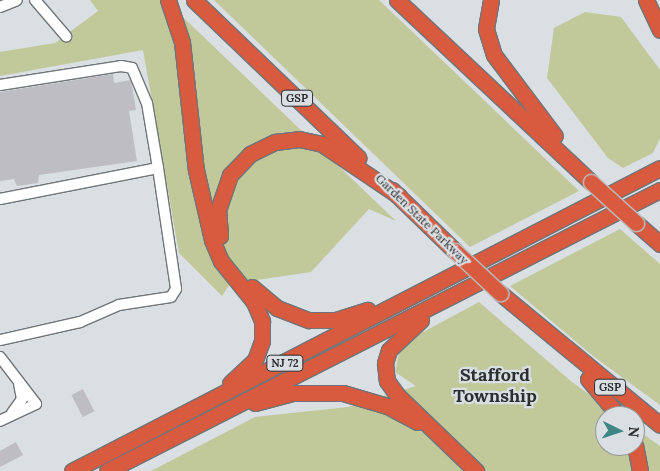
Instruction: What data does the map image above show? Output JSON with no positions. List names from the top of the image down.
{
  "streets": {
    "highway": ["GSP", "Garden State Parkway", "NJ 72"]
  },
  "districts": ["Stafford Township"],
  "north": "right"
}
